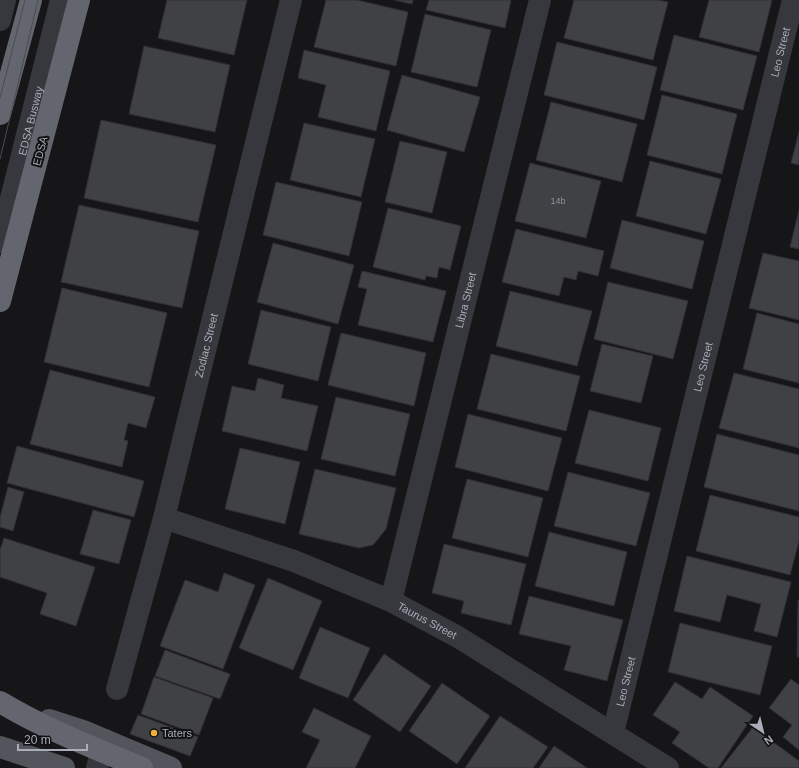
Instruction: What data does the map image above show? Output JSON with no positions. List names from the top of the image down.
{
  "streets": {
    "highway": ["EDSA"],
    "street": [
      "Leo Street",
      "EDSA Busway",
      "Libra Street",
      "Zodiac Street",
      "Taurus Street"
    ]
  },
  "crossings": [
    ["Leo Street", "Taurus Street"],
    ["Libra Street", "Taurus Street"],
    ["Zodiac Street", "Taurus Street"]
  ],
  "places": ["Taters"],
  "house_numbers": ["14b"],
  "scale_bar": "20 m",
  "north": "bottom right"
}
